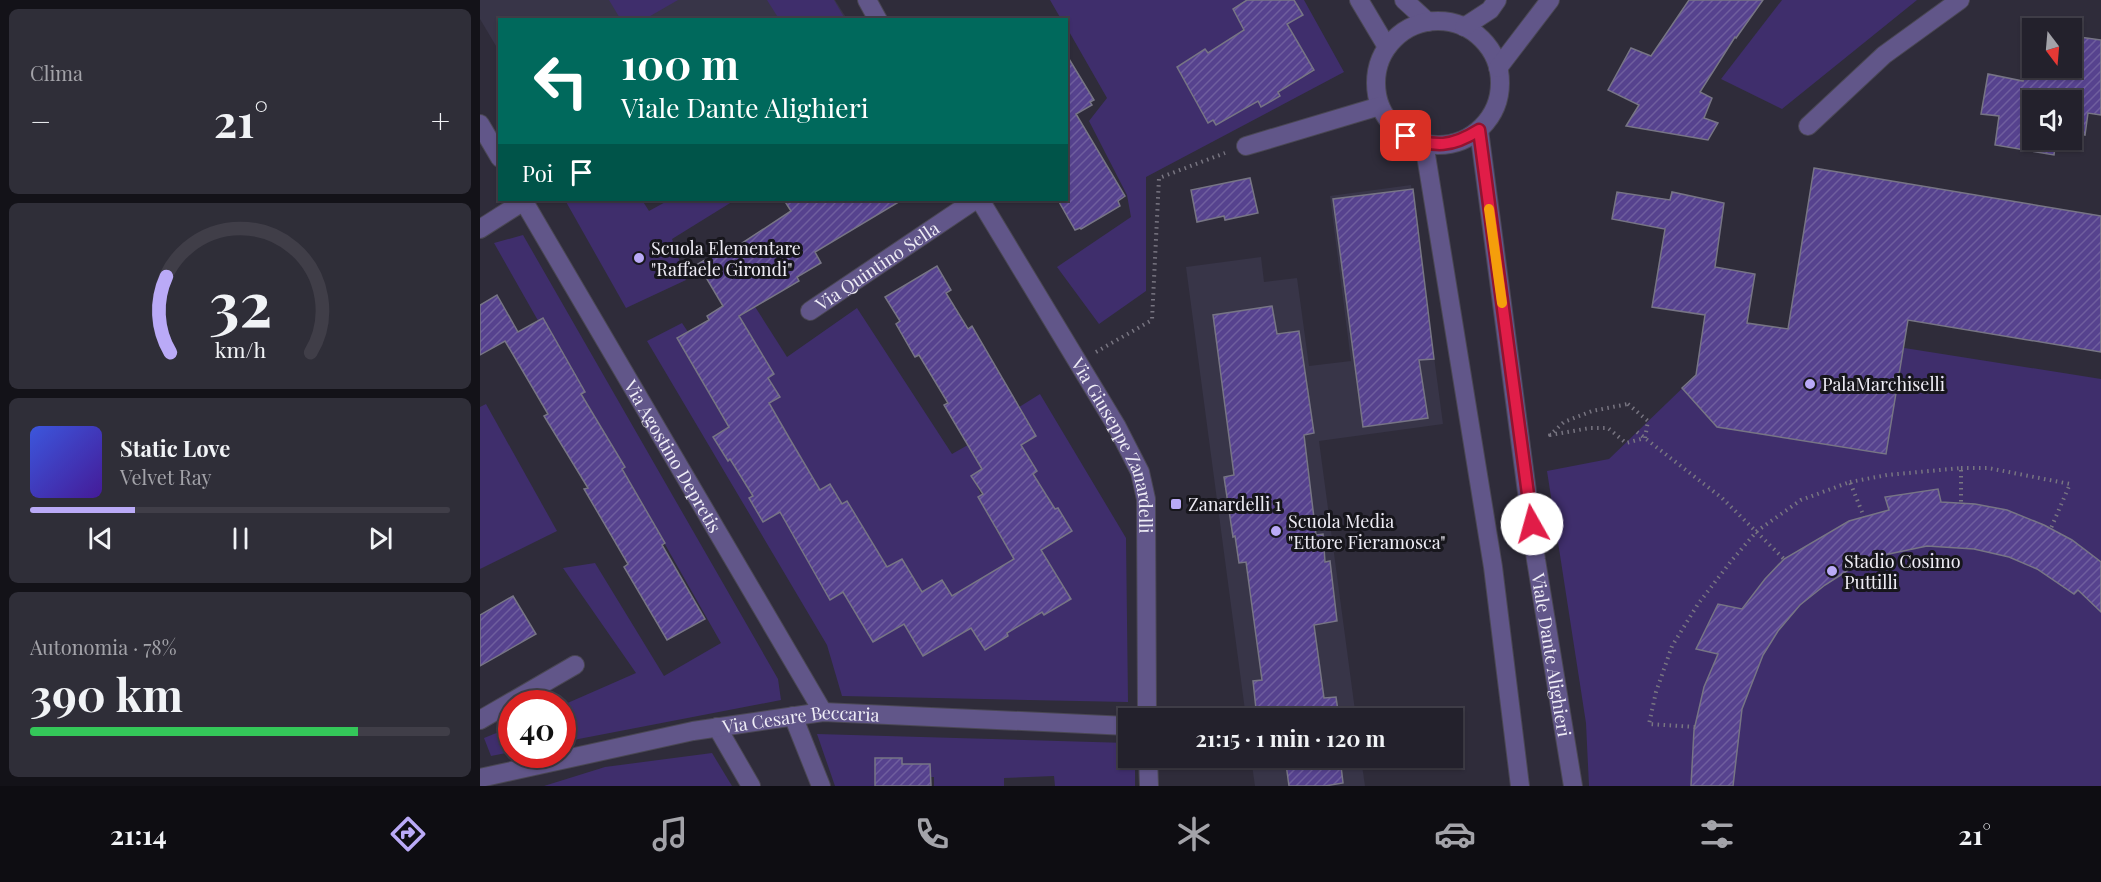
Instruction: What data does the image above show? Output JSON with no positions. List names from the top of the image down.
{
  "streets": {
    "street": [
      "Via Quintino Sella",
      "Via Giuseppe Zanardelli",
      "Via Agostino Depretis",
      "Viale Dante Alighieri",
      "Via Cesare Beccaria"
    ]
  },
  "crossings": [
    ["Via Agostino Depretis", "Via Cesare Beccaria"]
  ],
  "places": {
    "other": [
      "Scuola Elementare \"Raffaele Girondi\"",
      "PalaMarchiselli",
      "Scuola Media \"Ettore Fieramosca\"",
      "Stadio Cosimo Puttilli"
    ],
    "transit": ["Zanardelli 1"]
  },
  "north": "bottom",
  "page": {
    "tile": [
      "Clima",
      ["Autonomia · 78%", "390 km"]
    ],
    "turn": ["100 m", "Viale Dante Alighieri"],
    "heat": ["−", "21°", "+"],
    "then": "Poi",
    "song": ["Static Love", "Velvet Ray"],
    "limit": "40",
    "trip": "21:15 · 1 min · 120 m",
    "tabs": ["21:14", "21°"],
    "gauge": ["32", "km/h"]
  }
}
